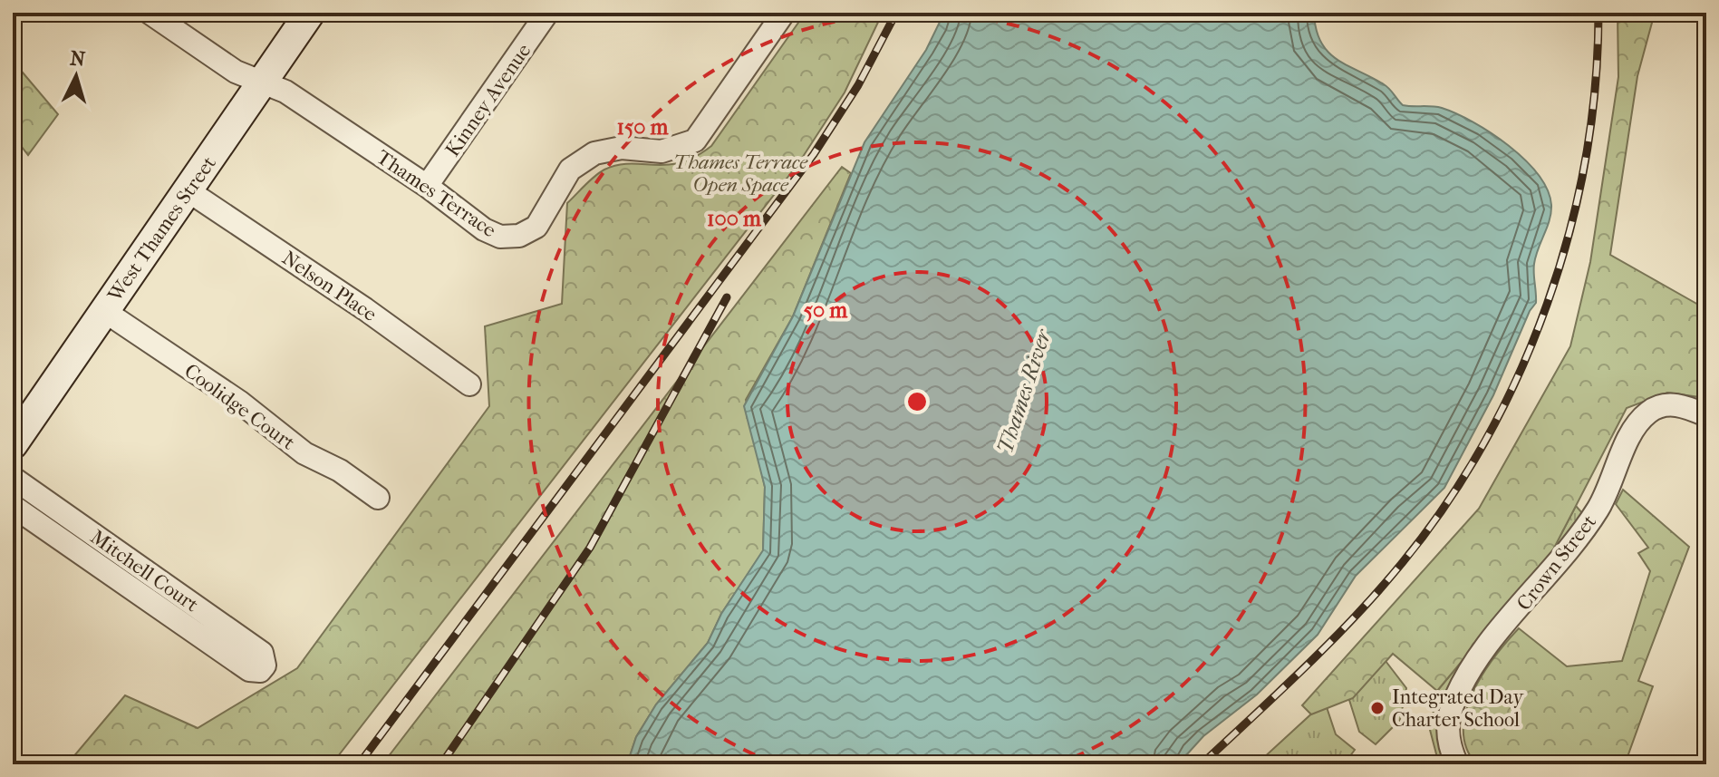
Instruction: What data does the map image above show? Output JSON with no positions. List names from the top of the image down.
{
  "streets": {
    "main road": ["West Thames Street"],
    "street": [
      "Kinney Avenue",
      "Thames Terrace",
      "Nelson Place",
      "Coolidge Court",
      "Crown Street",
      "Mitchell Court"
    ]
  },
  "crossings": [
    ["Kinney Avenue", "Thames Terrace"],
    ["Thames Terrace", "West Thames Street"],
    ["West Thames Street", "Nelson Place"],
    ["West Thames Street", "Coolidge Court"]
  ],
  "water": ["Thames River"],
  "parks": ["Thames Terrace Open Space"],
  "places": ["Integrated Day Charter School"],
  "north": "top",
  "rings": ["150 m", "100 m", "50 m"]
}
